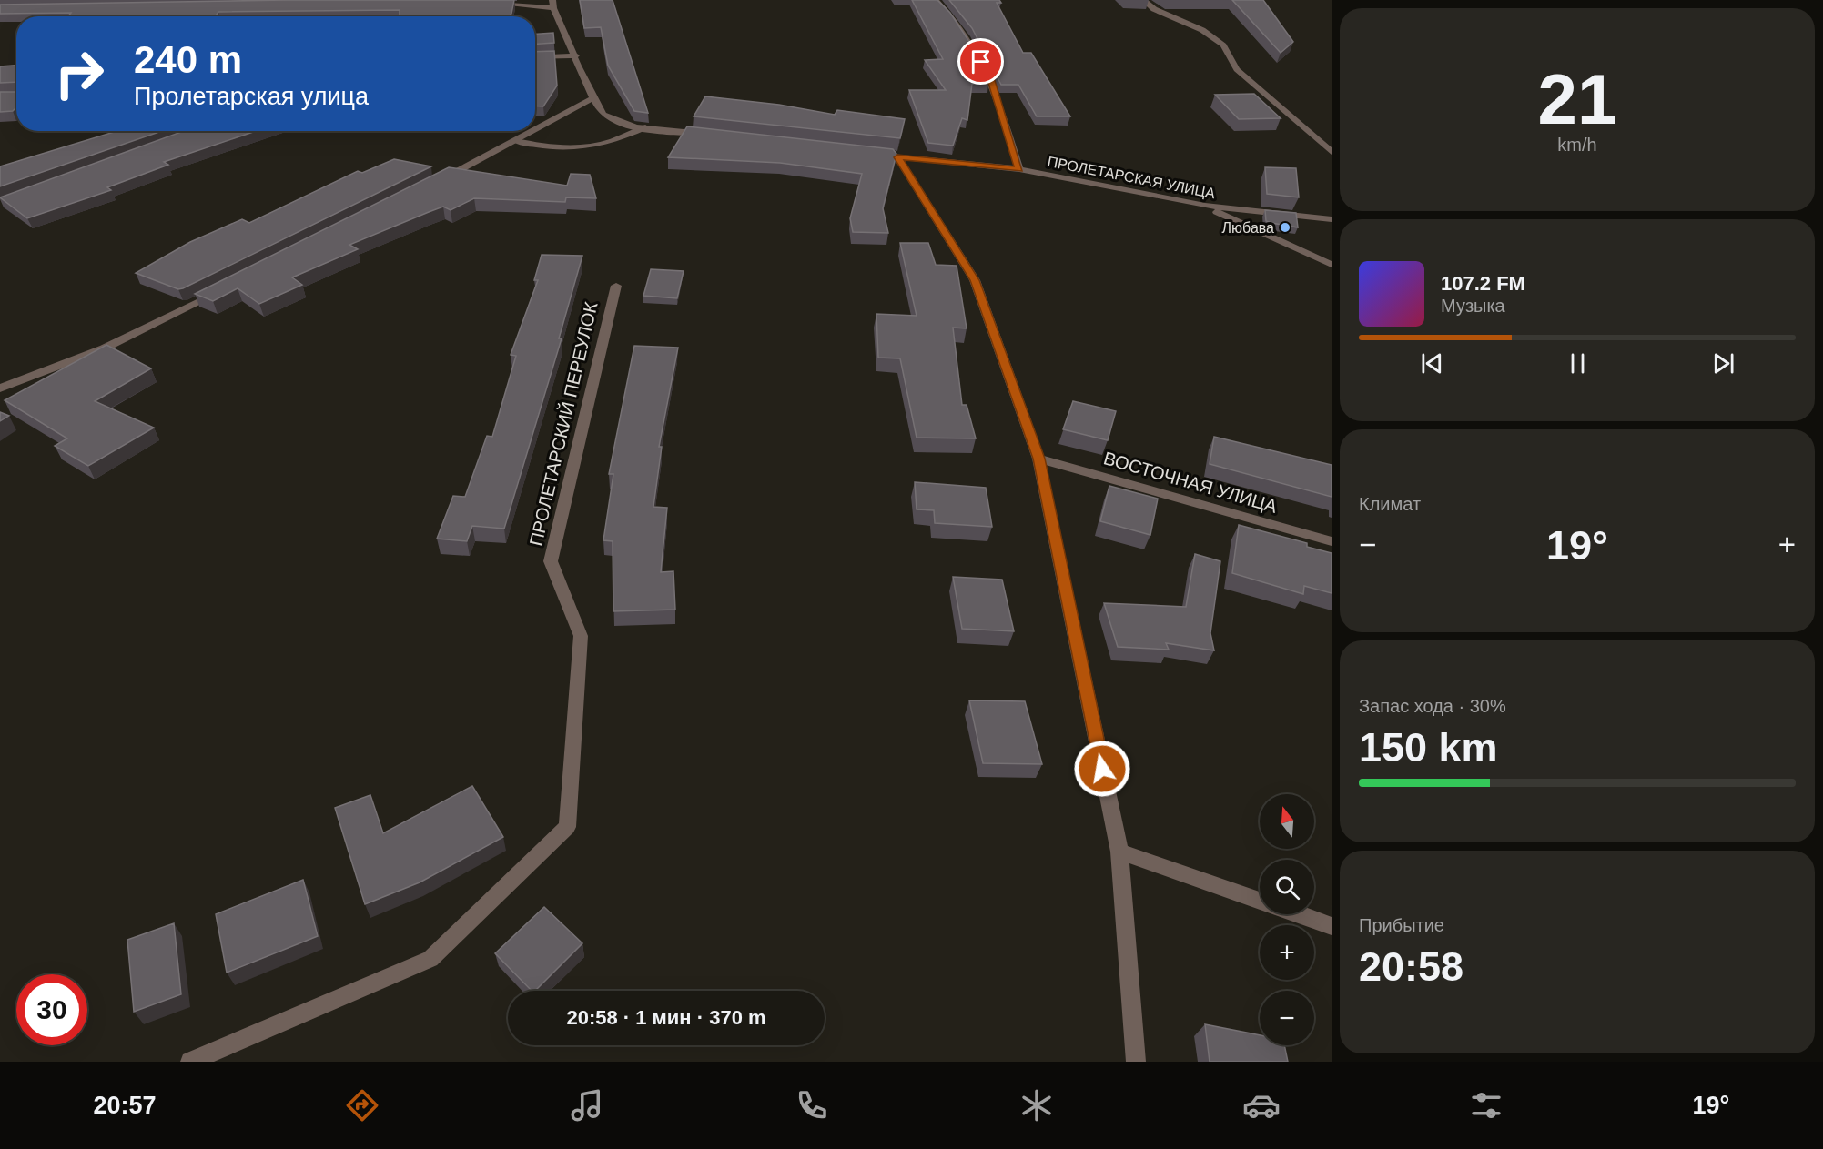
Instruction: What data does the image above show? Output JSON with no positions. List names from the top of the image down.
{
  "streets": {
    "street": ["ПРОЛЕТАРСКАЯ УЛИЦА", "ПРОЛЕТАРСКИЙ ПЕРЕУЛОК", "ВОСТОЧНАЯ УЛИЦА"]
  },
  "places": ["Любава"],
  "north": "top",
  "page": {
    "tile": [
      ["21", "km/h"],
      "Климат",
      ["Запас хода · 30%", "150 km"],
      ["Прибытие", "20:58"]
    ],
    "turn": ["240 m", "Пролетарская улица"],
    "song": ["107.2 FM", "Музыка"],
    "heat": ["−", "19°", "+"],
    "map_buttons": ["+", "−"],
    "limit": "30",
    "trip": "20:58 · 1 мин · 370 m",
    "tabs": ["20:57", "19°"]
  }
}
